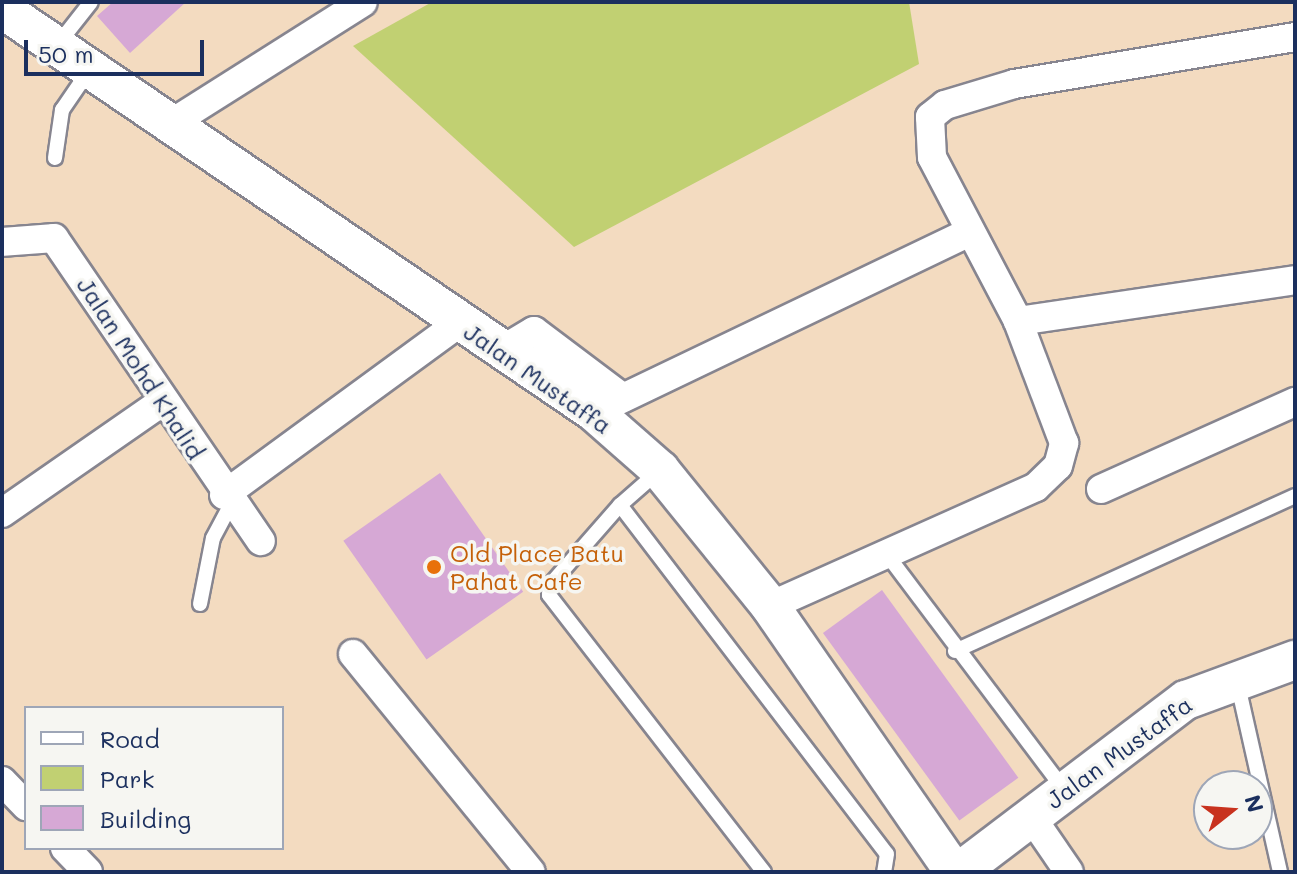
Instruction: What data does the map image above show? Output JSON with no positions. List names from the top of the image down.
{
  "streets": {
    "street": ["Jalan Mohd Khalid", "Jalan Mustaffa"]
  },
  "places": ["Old Place Batu Pahat Cafe"],
  "legend": ["Road", "Park", "Building"],
  "scale_bar": "50 m",
  "north": "right"
}
